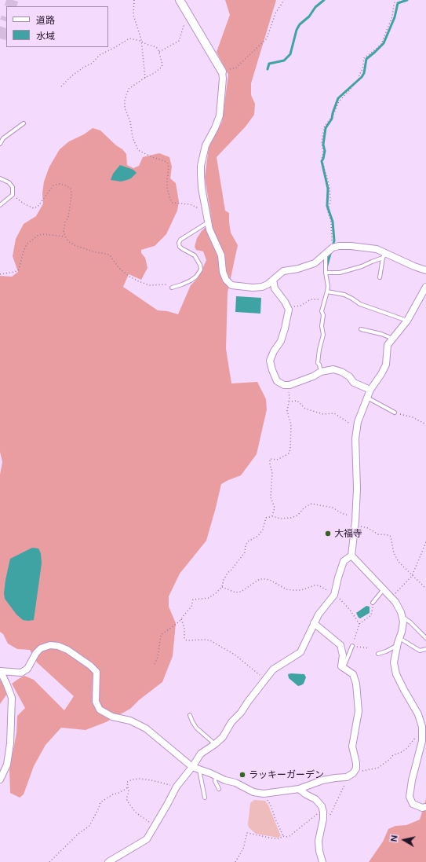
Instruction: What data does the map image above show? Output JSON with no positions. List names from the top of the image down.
{
  "places": ["大福寺", "ラッキーガーデン"],
  "legend": ["道路", "水域"],
  "north": "left"
}
